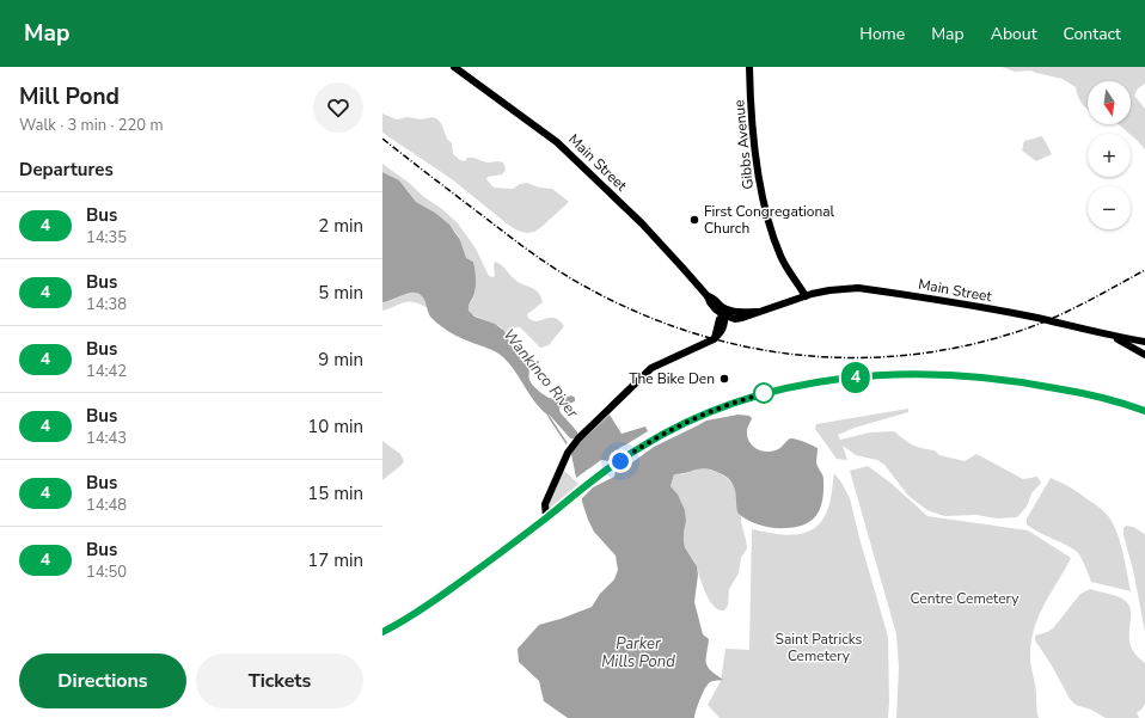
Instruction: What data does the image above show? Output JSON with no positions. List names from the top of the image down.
{
  "streets": {
    "main road": ["Gibbs Avenue", "Main Street"]
  },
  "crossings": [
    ["Gibbs Avenue", "Main Street"]
  ],
  "water": ["Wankinco River", "Parker Mills Pond"],
  "parks": ["Centre Cemetery", "Saint Patricks Cemetery"],
  "places": ["First Congregational Church", "The Bike Den"],
  "lines": ["bus line 4"],
  "north": "bottom",
  "page": {
    "header": "Map",
    "nav": [
      "Home",
      "Map",
      "About",
      "Contact"
    ],
    "heading": [
      ["Mill Pond", "Walk · 3 min · 220 m"],
      "Departures"
    ],
    "on_map": "4",
    "map_buttons": ["+", "−"],
    "list": [
      {
        "mark": "4",
        "name": "Bus",
        "note": "14:35",
        "value": "2 min"
      },
      {
        "mark": "4",
        "name": "Bus",
        "note": "14:38",
        "value": "5 min"
      },
      {
        "mark": "4",
        "name": "Bus",
        "note": "14:42",
        "value": "9 min"
      },
      {
        "mark": "4",
        "name": "Bus",
        "note": "14:43",
        "value": "10 min"
      },
      {
        "mark": "4",
        "name": "Bus",
        "note": "14:48",
        "value": "15 min"
      },
      {
        "mark": "4",
        "name": "Bus",
        "note": "14:50",
        "value": "17 min"
      }
    ],
    "buttons": ["Directions", "Tickets"]
  }
}
